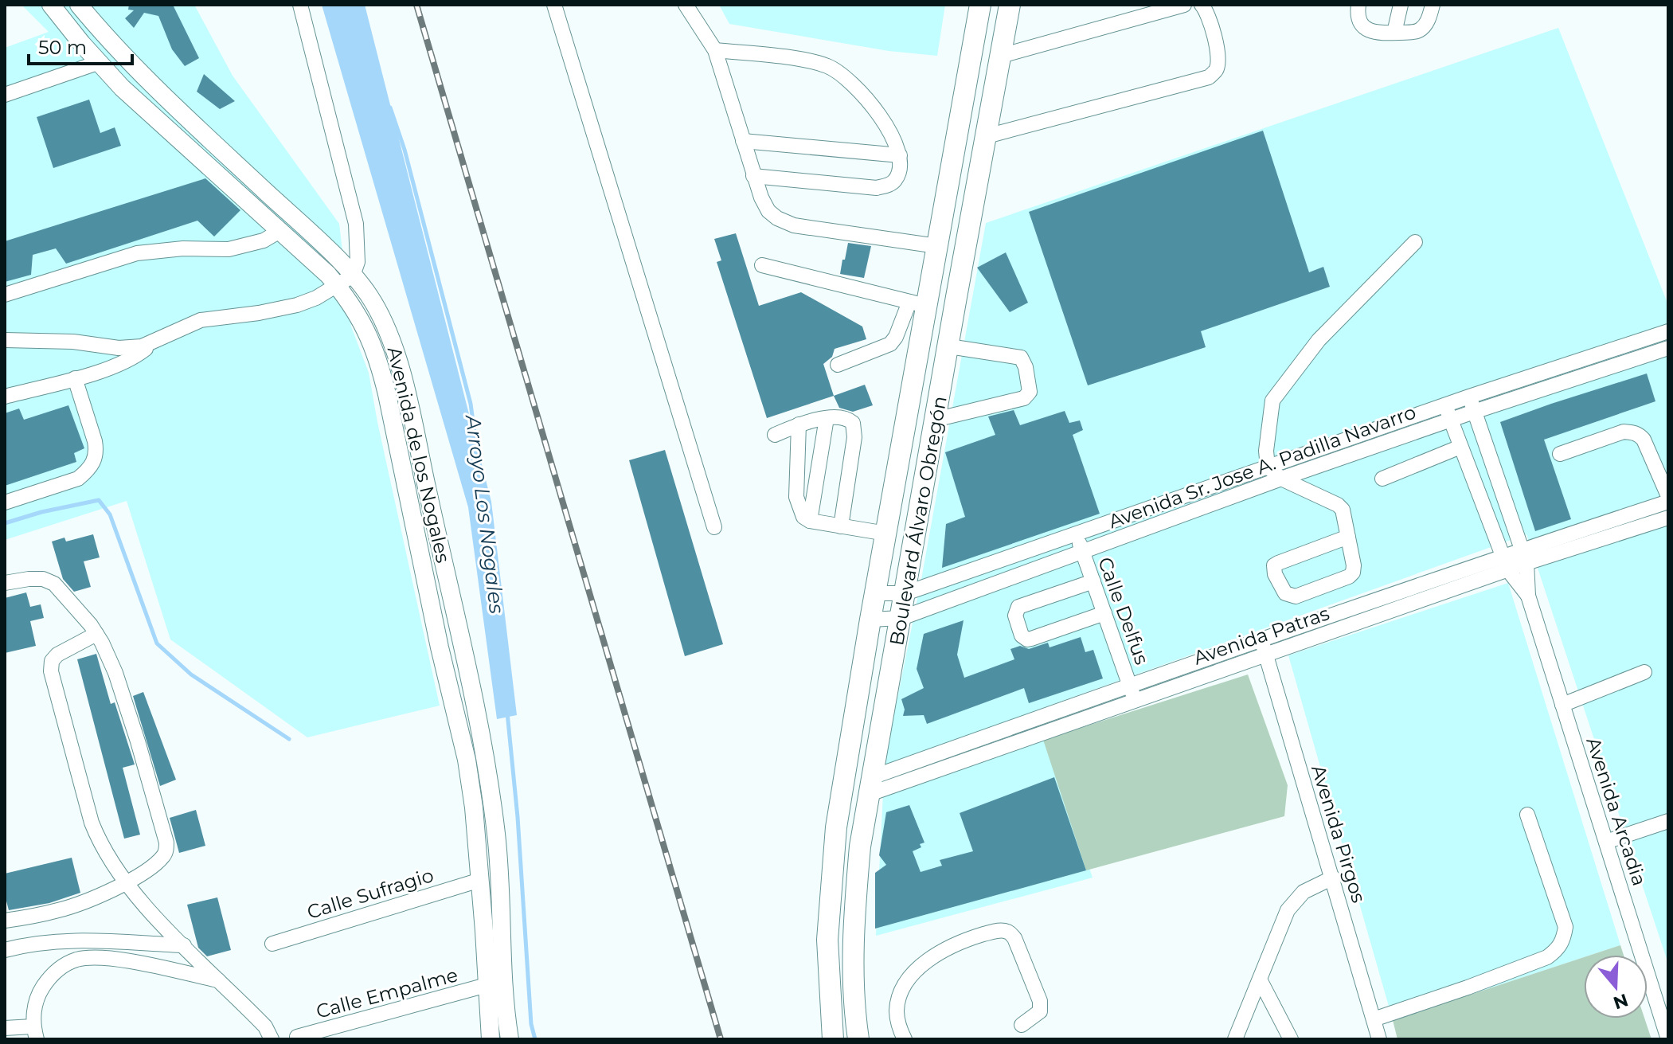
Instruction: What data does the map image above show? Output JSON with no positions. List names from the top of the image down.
{
  "streets": {
    "highway": ["Boulevard Álvaro Obregón"],
    "main road": ["Avenida de los Nogales"],
    "street": [
      "Avenida Sr. Jose A. Padilla Navarro",
      "Calle Delfus",
      "Avenida Patras",
      "Avenida Arcadia",
      "Avenida Pirgos",
      "Calle Sufragio",
      "Calle Empalme"
    ]
  },
  "crossings": [
    ["Avenida de los Nogales", "Calle Sufragio"],
    ["Avenida de los Nogales", "Calle Empalme"],
    ["Avenida Sr. Jose A. Padilla Navarro", "Boulevard Álvaro Obregón"],
    ["Avenida Sr. Jose A. Padilla Navarro", "Calle Delfus"],
    ["Avenida Sr. Jose A. Padilla Navarro", "Avenida Arcadia"],
    ["Boulevard Álvaro Obregón", "Avenida Patras"],
    ["Calle Delfus", "Avenida Patras"],
    ["Avenida Patras", "Avenida Arcadia"],
    ["Avenida Patras", "Avenida Pirgos"]
  ],
  "water": ["Arroyo Los Nogales"],
  "scale_bar": "50 m",
  "north": "bottom"
}
